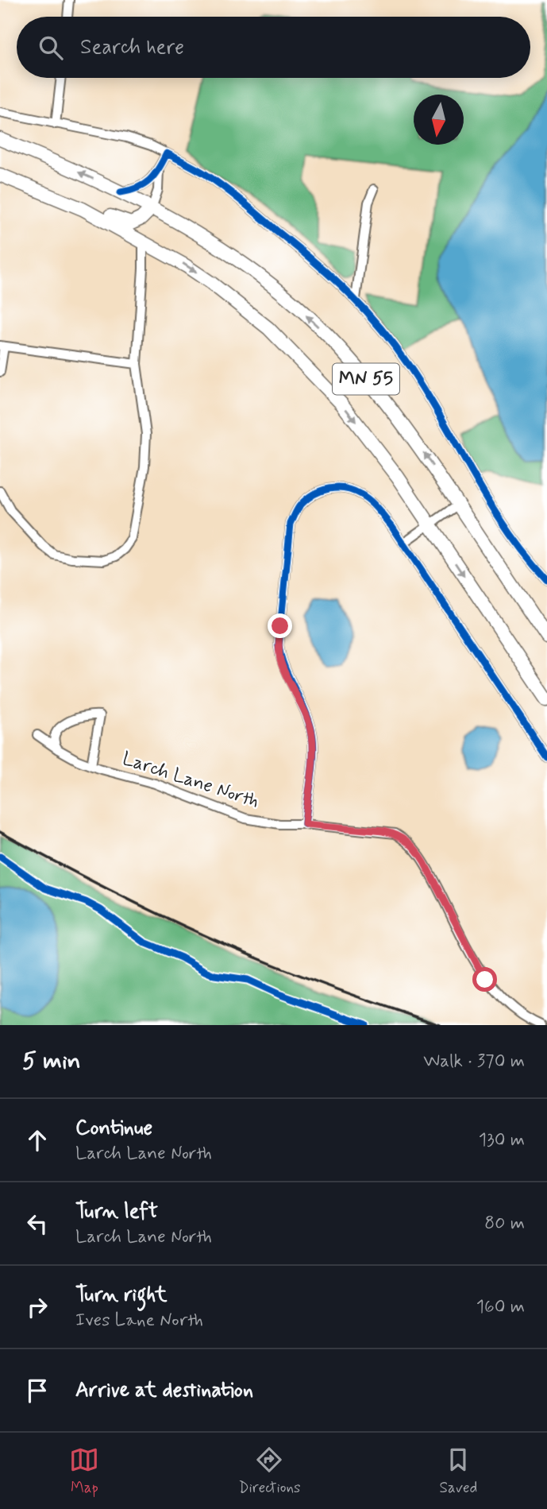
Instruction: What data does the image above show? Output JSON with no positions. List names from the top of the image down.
{
  "streets": {
    "highway": ["MN 55"],
    "street": ["Larch Lane North"]
  },
  "north": "bottom",
  "page": {
    "search": "Search here",
    "heading": ["5 min", "Walk · 370 m"],
    "list": [
      ["Continue", "Larch Lane North", "130 m"],
      ["Turn left", "Larch Lane North", "80 m"],
      ["Turn right", "Ives Lane North", "160 m"],
      "Arrive at destination"
    ],
    "nav": ["Map", "Directions", "Saved"]
  }
}
